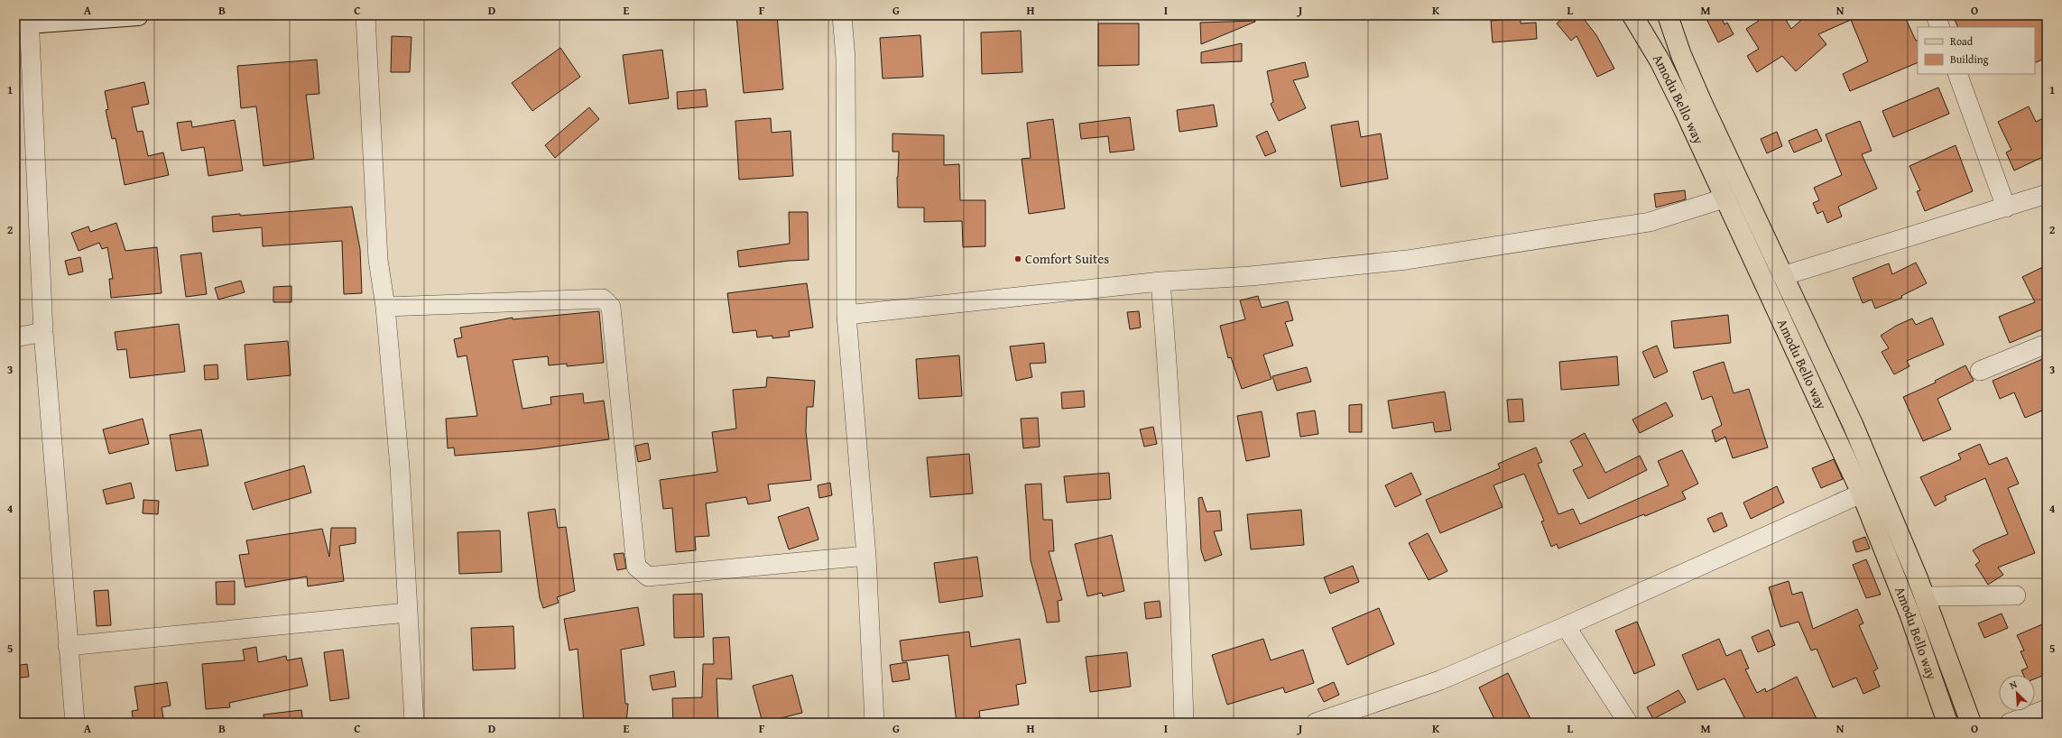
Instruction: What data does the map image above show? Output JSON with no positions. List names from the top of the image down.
{
  "streets": {
    "main road": ["Amodu Bello way"]
  },
  "places": ["Comfort Suites"],
  "legend": ["Road", "Building"],
  "north": "top left",
  "grid": {
    "columns": [
      "A",
      "B",
      "C",
      "D",
      "E",
      "F",
      "G",
      "H",
      "I",
      "J",
      "K",
      "L",
      "M",
      "N",
      "O"
    ],
    "rows": [
      "1",
      "2",
      "3",
      "4",
      "5"
    ]
  }
}
